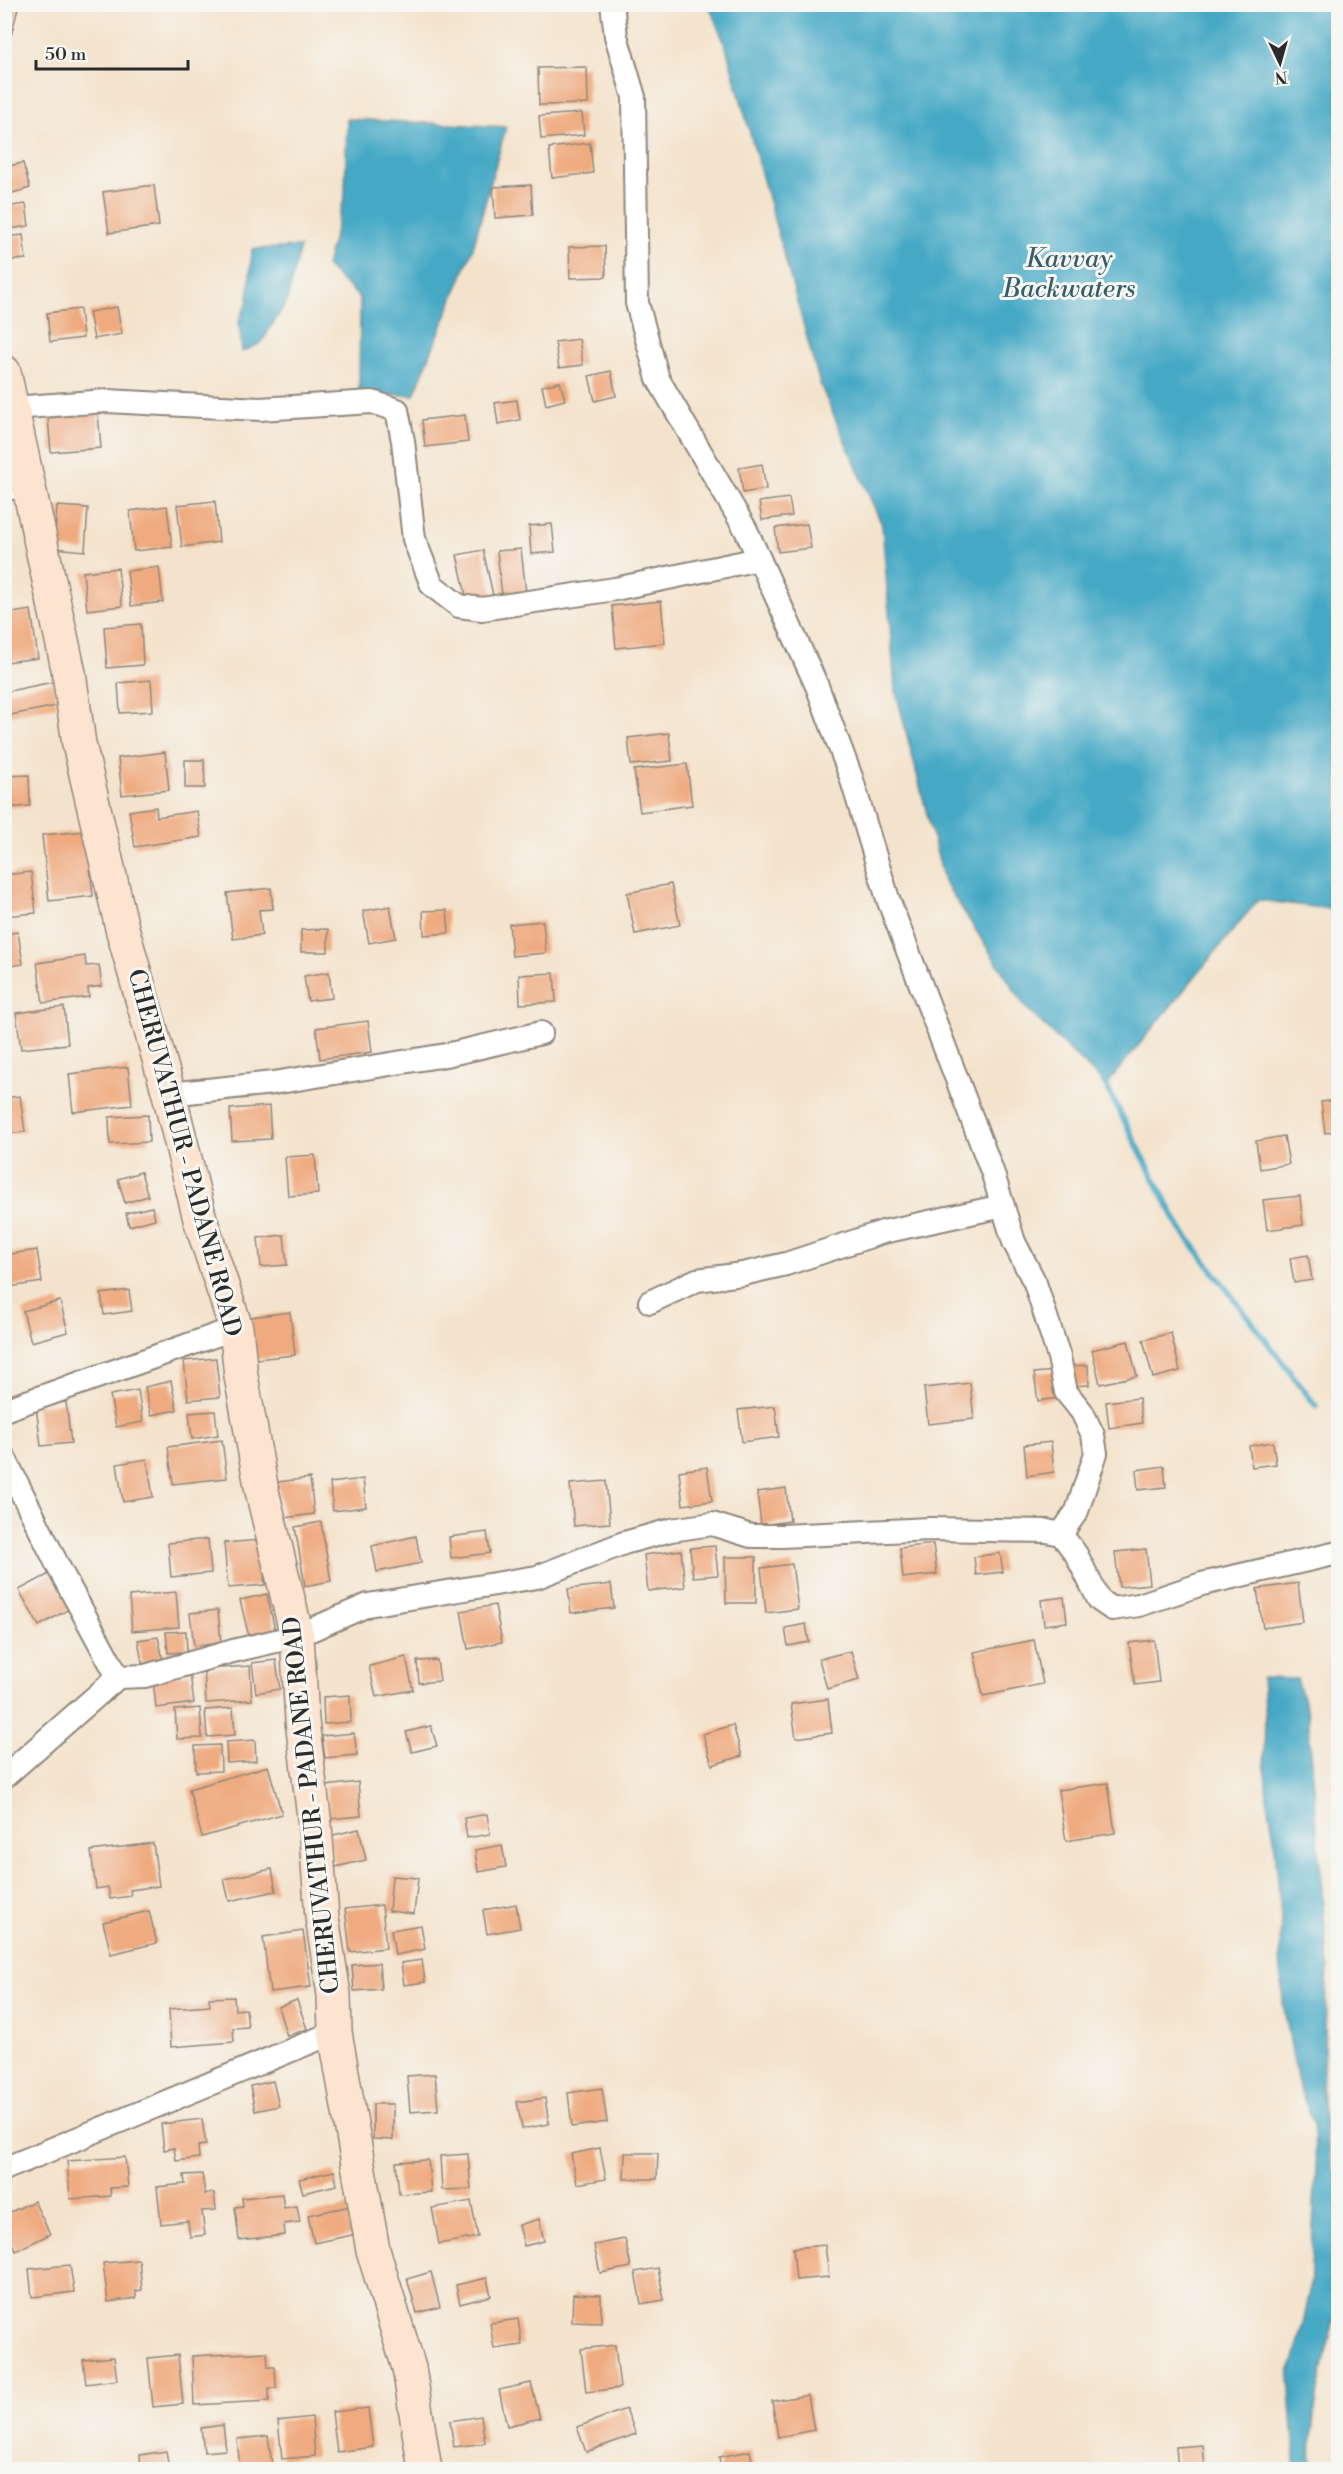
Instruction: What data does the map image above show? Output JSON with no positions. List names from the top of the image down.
{
  "streets": {
    "main road": ["CHERUVATHUR - PADANE ROAD"]
  },
  "water": ["Kavvay Backwaters"],
  "scale_bar": "50 m",
  "north": "bottom"
}
